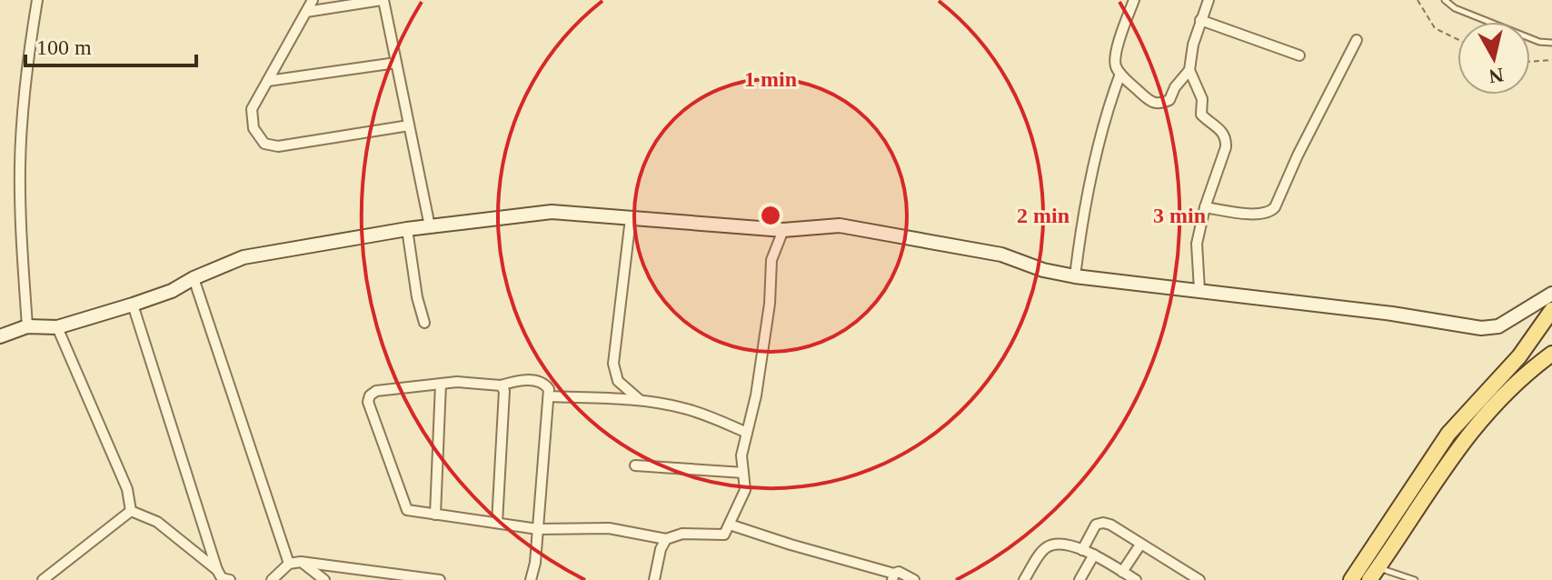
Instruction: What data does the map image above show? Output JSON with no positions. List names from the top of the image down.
{
  "scale_bar": "100 m",
  "north": "bottom",
  "rings": ["1 min", "2 min", "3 min"]
}
